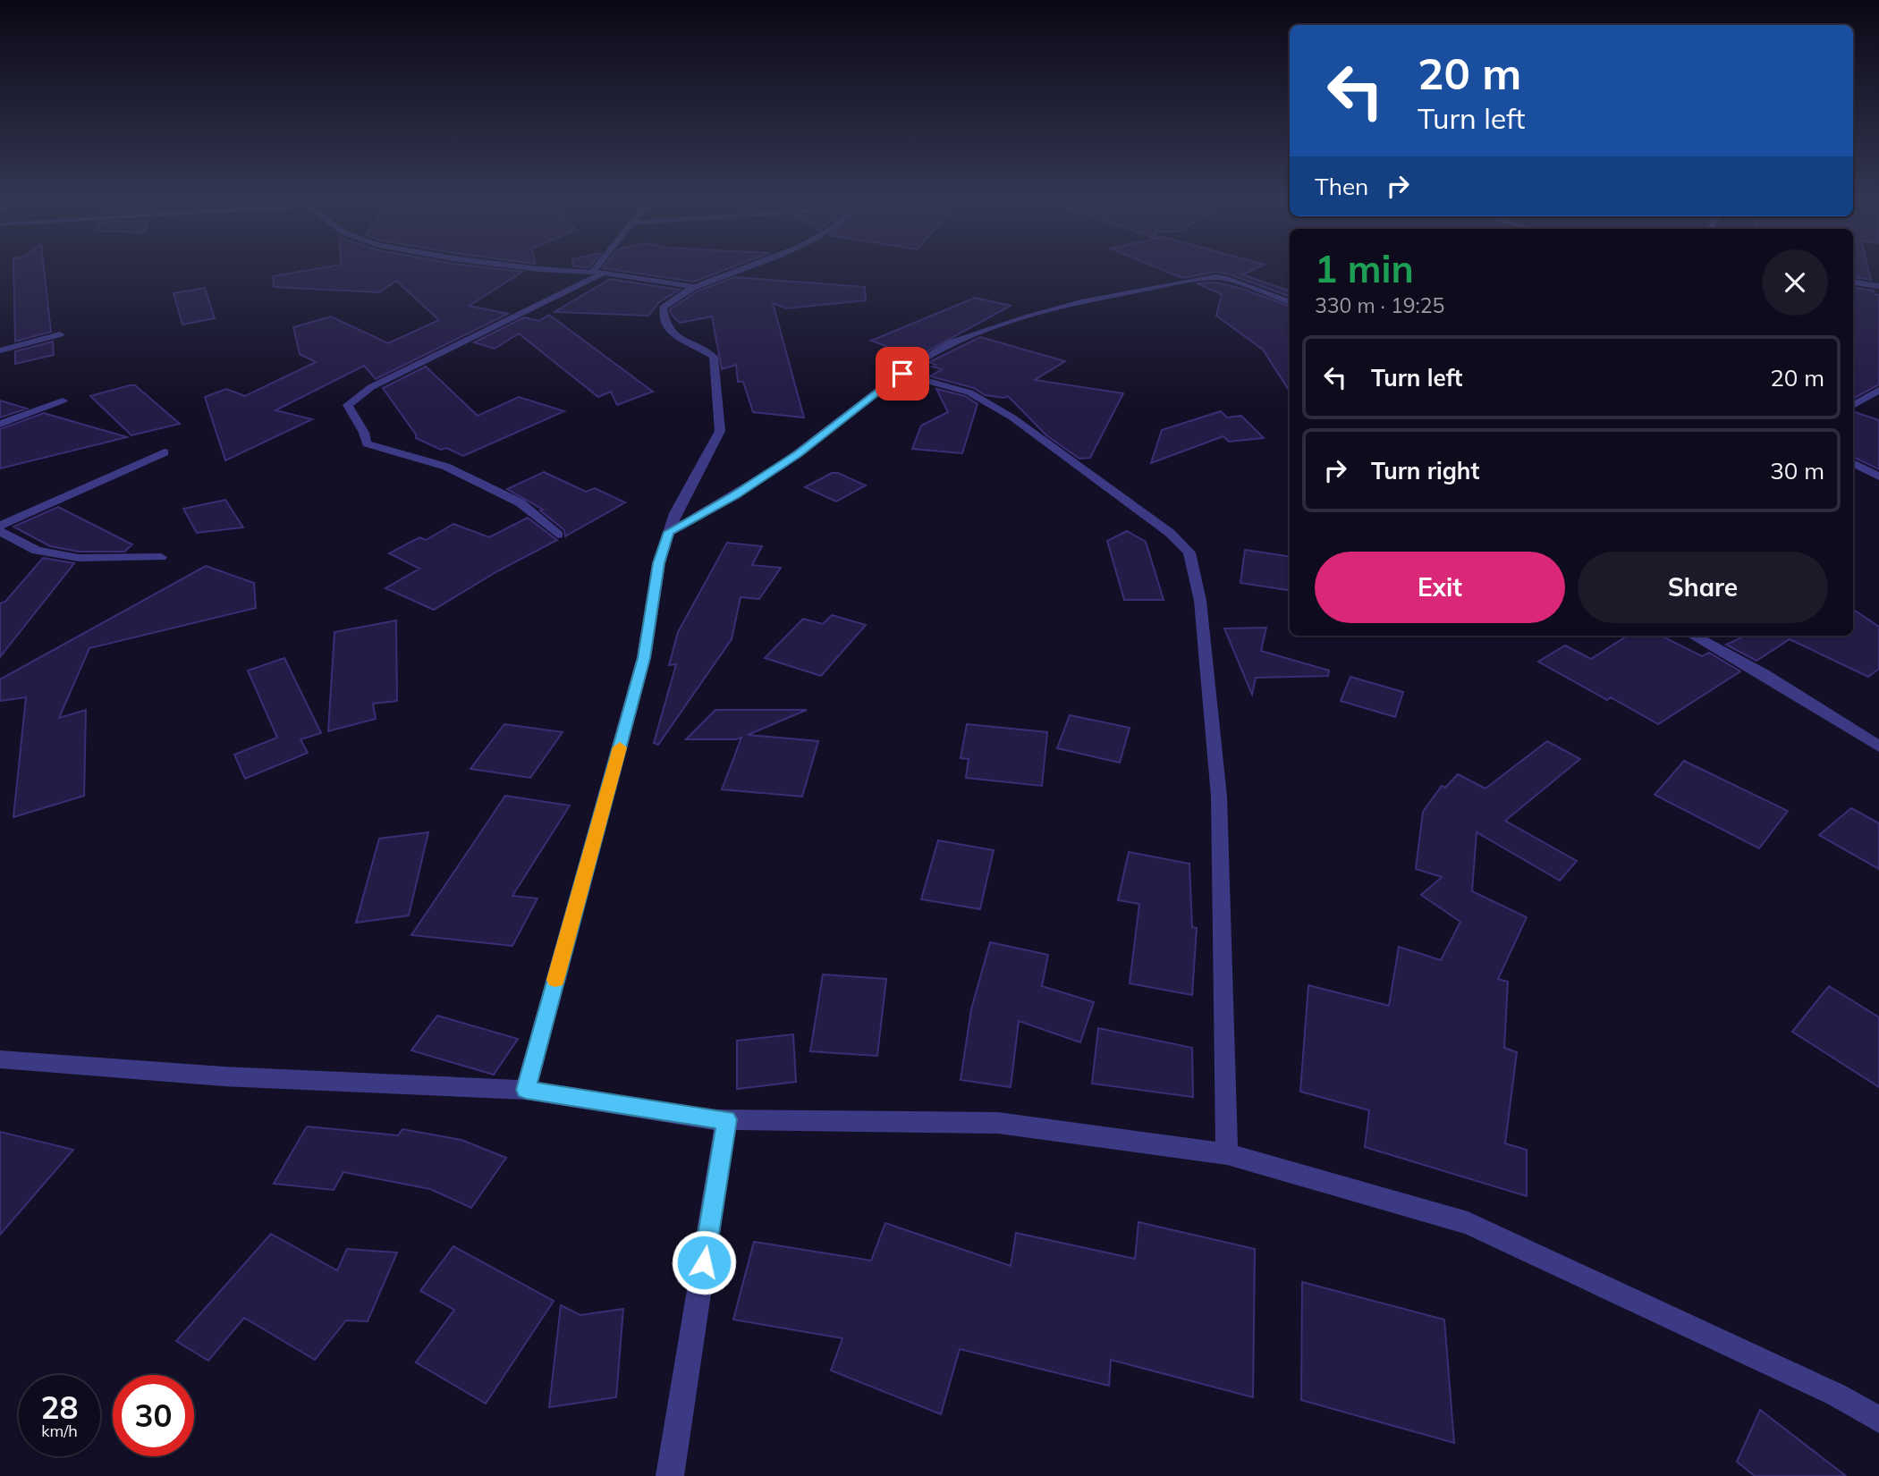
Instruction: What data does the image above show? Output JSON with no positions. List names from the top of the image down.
{
  "page": {
    "turn": ["20 m", "Turn left"],
    "then": "Then",
    "heading": ["1 min", "330 m · 19:25"],
    "list": [
      {
        "name": "Turn left",
        "value": "20 m"
      },
      {
        "name": "Turn right",
        "value": "30 m"
      }
    ],
    "buttons": ["Exit", "Share"],
    "speed": "28 km/h",
    "limit": "30"
  }
}
